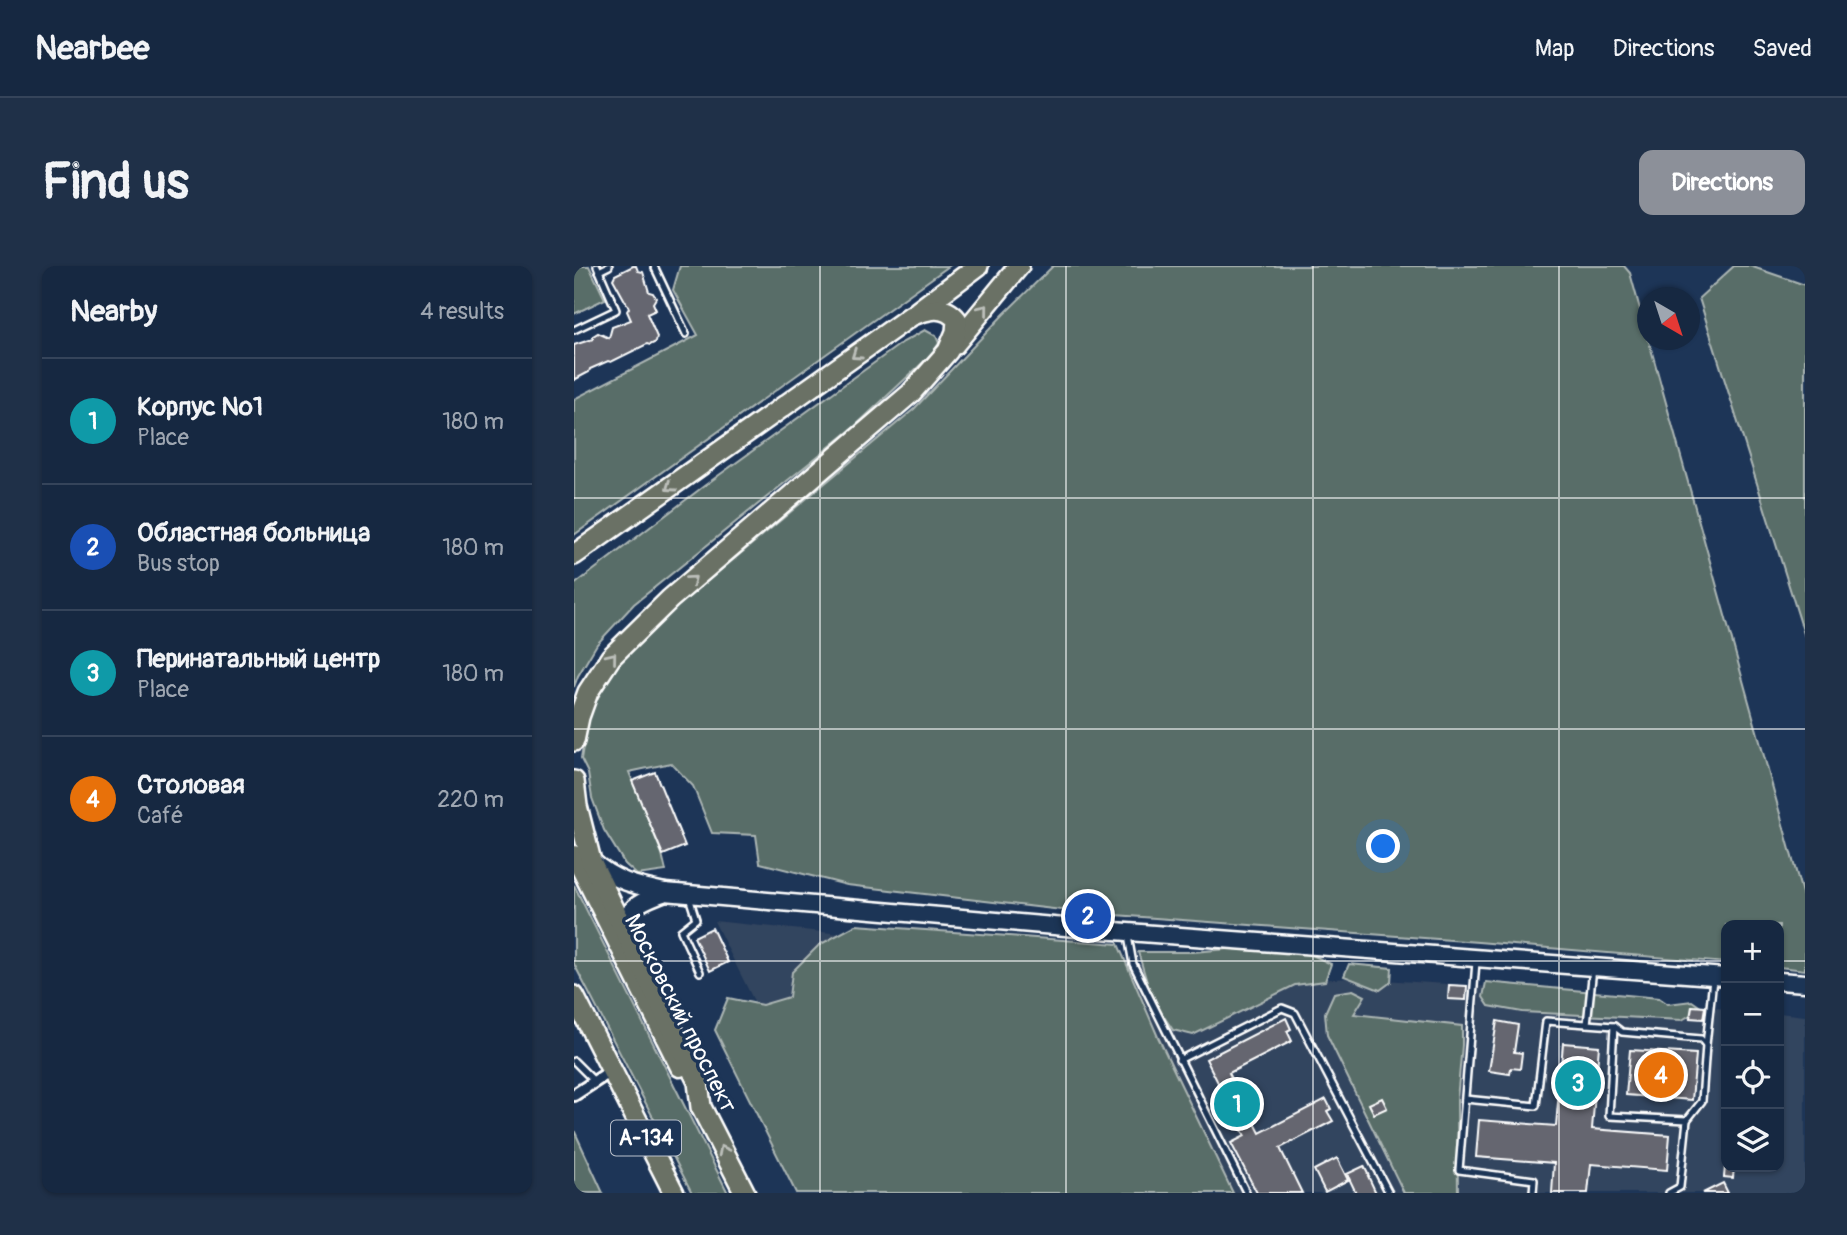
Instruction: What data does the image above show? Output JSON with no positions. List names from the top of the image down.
{
  "streets": {
    "highway": ["Московский проспект", "А-134"]
  },
  "north": "bottom right",
  "page": {
    "header": "Nearbee",
    "nav": ["Map", "Directions", "Saved"],
    "buttons": "Directions",
    "title": "Find us",
    "heading": ["Nearby", "4 results"],
    "list": [
      {
        "mark": "1",
        "name": "Корпус №1",
        "note": "Place",
        "value": "180 m"
      },
      {
        "mark": "2",
        "name": "Областная больница",
        "note": "Bus stop",
        "value": "180 m"
      },
      {
        "mark": "3",
        "name": "Перинатальный центр",
        "note": "Place",
        "value": "180 m"
      },
      {
        "mark": "4",
        "name": "Столовая",
        "note": "Café",
        "value": "220 m"
      }
    ],
    "pins": [
      "2",
      "4",
      "3",
      "1"
    ],
    "map_buttons": ["+", "−"]
  }
}
